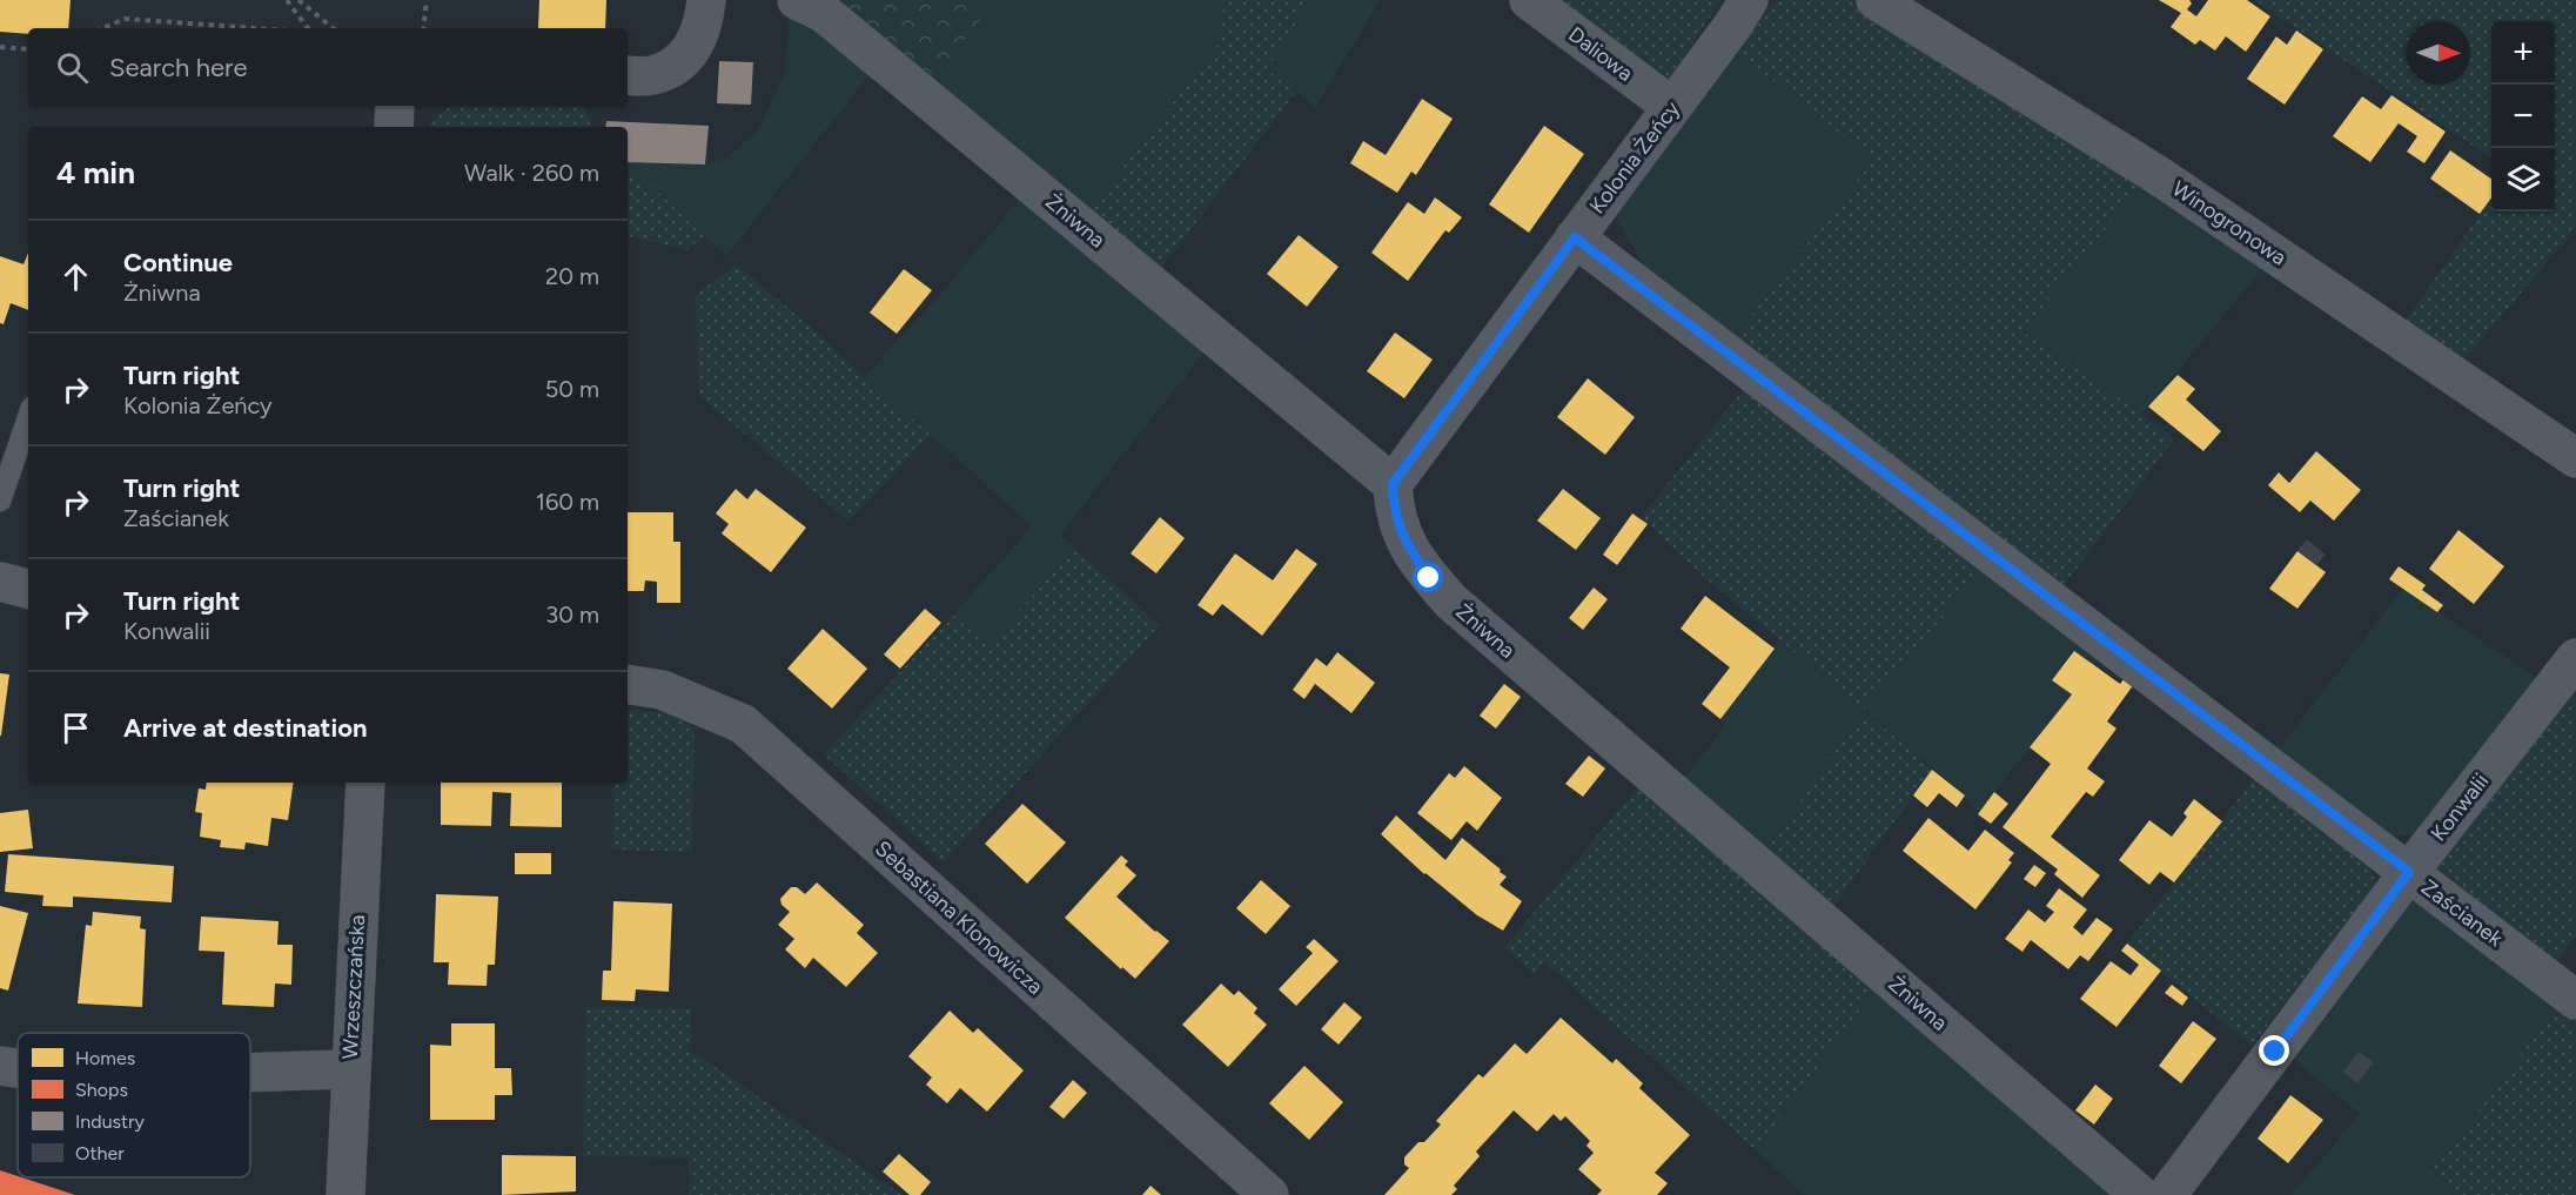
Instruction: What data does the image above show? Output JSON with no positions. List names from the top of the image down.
{
  "streets": {
    "street": [
      "Daliowa",
      "Kolonia Żeńcy",
      "Żniwna",
      "Winogronowa",
      "Konwalii",
      "Zaścianek",
      "Sebastiana Klonowicza",
      "Wrzeszczańska"
    ]
  },
  "crossings": [
    ["Daliowa", "Kolonia Żeńcy"],
    ["Kolonia Żeńcy", "Żniwna"],
    ["Kolonia Żeńcy", "Zaścianek"],
    ["Konwalii", "Zaścianek"]
  ],
  "legend": [
    "Homes",
    "Shops",
    "Industry",
    "Other"
  ],
  "north": "right",
  "page": {
    "map_buttons": ["+", "−"],
    "search": "Search here",
    "heading": ["4 min", "Walk · 260 m"],
    "list": [
      ["Continue", "Żniwna", "20 m"],
      ["Turn right", "Kolonia Żeńcy", "50 m"],
      ["Turn right", "Zaścianek", "160 m"],
      ["Turn right", "Konwalii", "30 m"],
      "Arrive at destination"
    ]
  }
}
